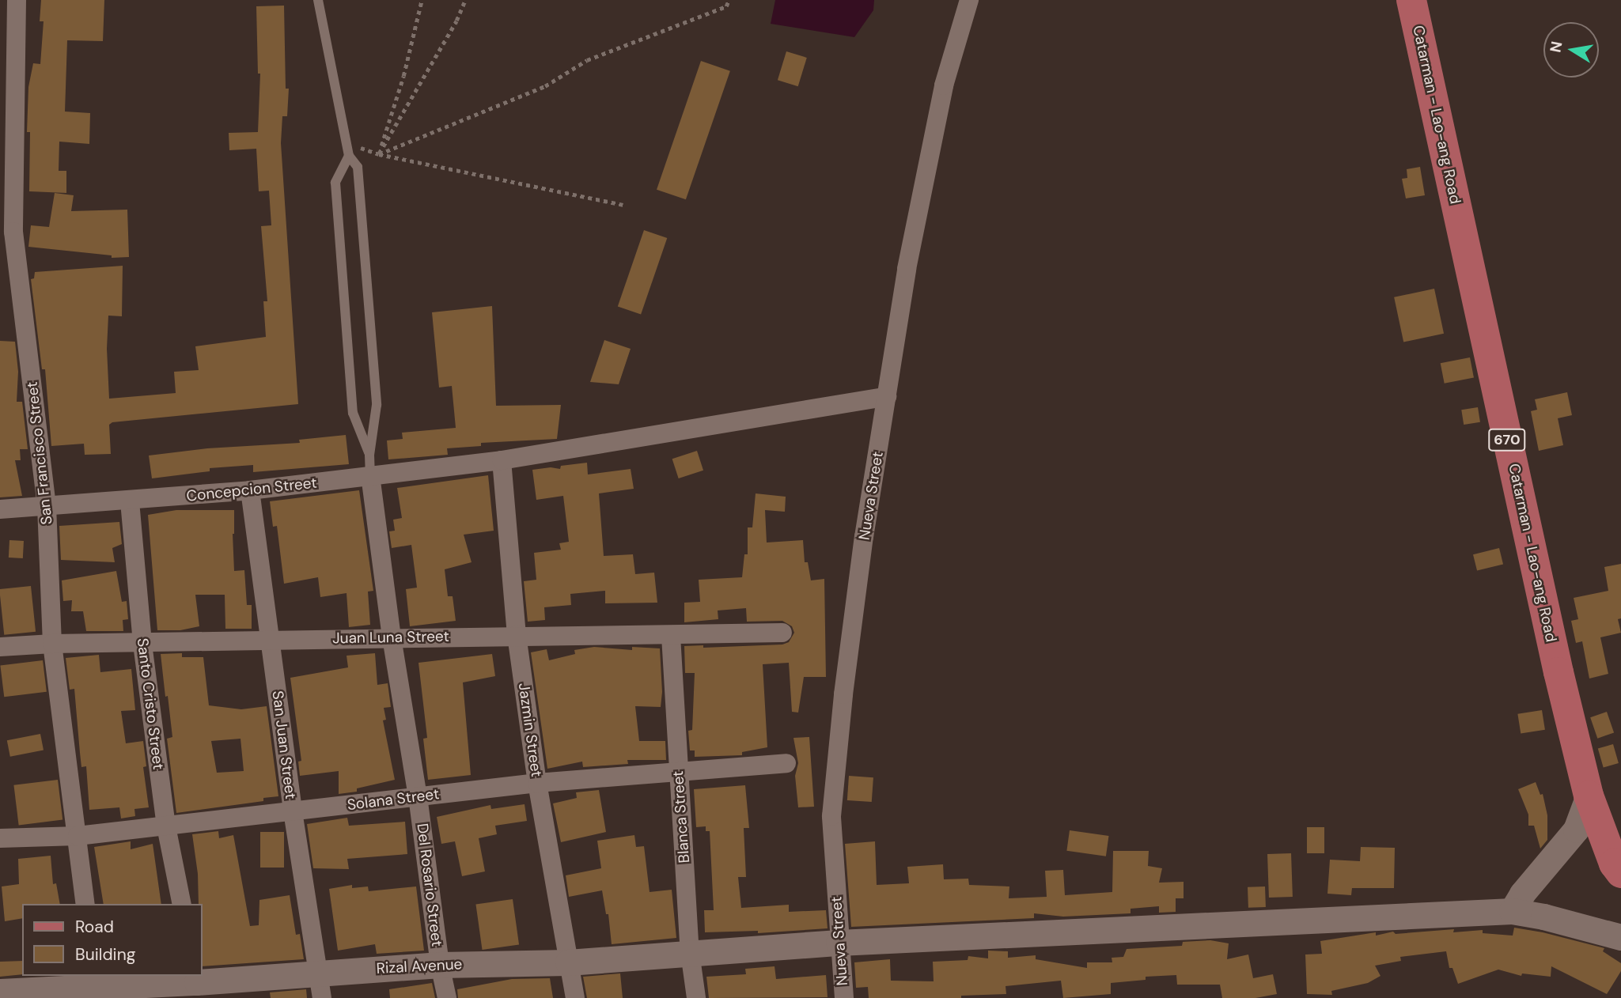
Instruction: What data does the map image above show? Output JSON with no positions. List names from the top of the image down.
{
  "streets": {
    "main road": ["Catarman - Lao-ang Road", "670"],
    "street": [
      "San Francisco Street",
      "Concepcion Street",
      "Nueva Street",
      "Juan Luna Street",
      "Santo Cristo Street",
      "Jazmin Street",
      "San Juan Street",
      "Solana Street",
      "Blanca Street",
      "Del Rosario Street",
      "Rizal Avenue"
    ]
  },
  "crossings": [
    ["San Francisco Street", "Concepcion Street"],
    ["San Francisco Street", "Juan Luna Street"],
    ["San Francisco Street", "Solana Street"],
    ["Concepcion Street", "Nueva Street"],
    ["Concepcion Street", "Santo Cristo Street"],
    ["Concepcion Street", "Jazmin Street"],
    ["Concepcion Street", "San Juan Street"],
    ["Concepcion Street", "Del Rosario Street"],
    ["Nueva Street", "Rizal Avenue"],
    ["Juan Luna Street", "Santo Cristo Street"],
    ["Juan Luna Street", "Jazmin Street"],
    ["Juan Luna Street", "San Juan Street"],
    ["Juan Luna Street", "Blanca Street"],
    ["Juan Luna Street", "Del Rosario Street"],
    ["Santo Cristo Street", "Solana Street"],
    ["Jazmin Street", "Solana Street"],
    ["Jazmin Street", "Rizal Avenue"],
    ["San Juan Street", "Solana Street"],
    ["San Juan Street", "Rizal Avenue"],
    ["Solana Street", "Blanca Street"],
    ["Solana Street", "Del Rosario Street"],
    ["Blanca Street", "Rizal Avenue"],
    ["Del Rosario Street", "Rizal Avenue"]
  ],
  "legend": ["Road", "Building"],
  "north": "left"
}
